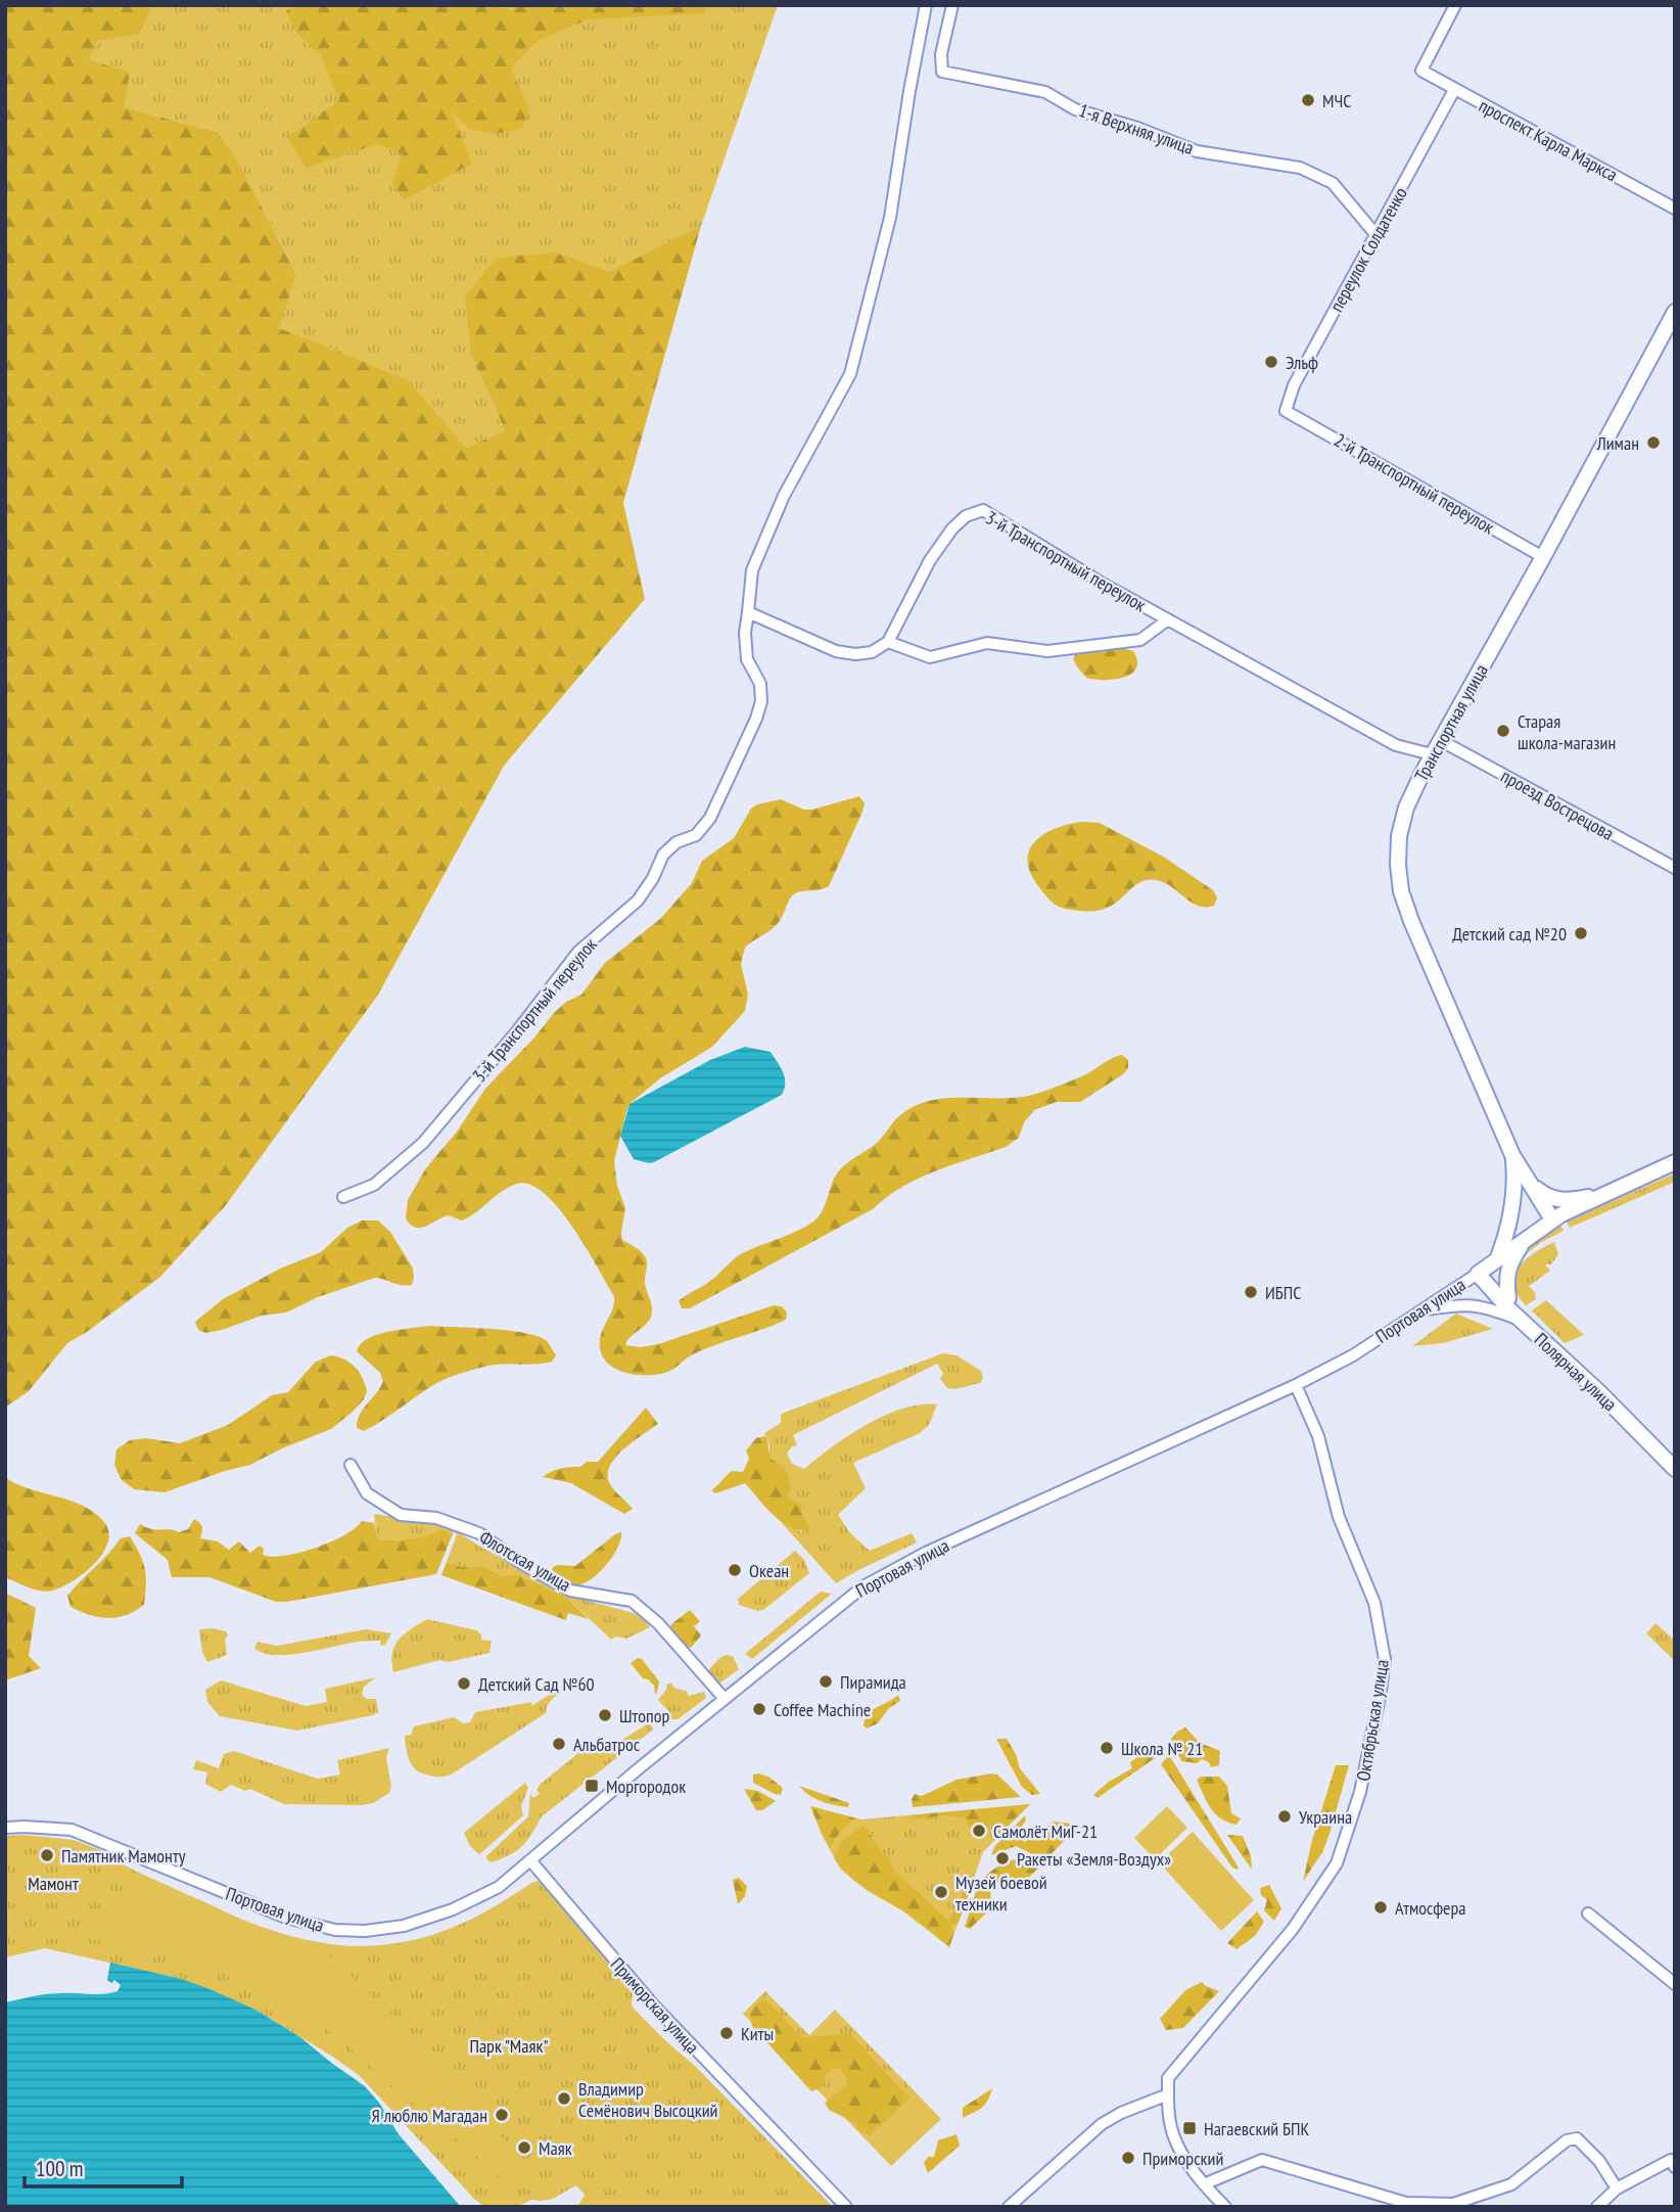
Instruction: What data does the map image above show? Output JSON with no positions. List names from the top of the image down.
{
  "streets": {
    "main road": ["Транспортная улица", "Портовая улица", "Полярная улица"],
    "street": [
      "1-я Верхняя улица",
      "проспект Карла Маркса",
      "переулок Солдатенко",
      "2-й Транспортный переулок",
      "3-й Транспортный переулок",
      "проезд Вострецова",
      "Флотская улица",
      "Октябрьская улица",
      "Приморская улица"
    ]
  },
  "crossings": [
    ["1-я Верхняя улица", "переулок Солдатенко"],
    ["проспект Карла Маркса", "переулок Солдатенко"],
    ["переулок Солдатенко", "2-й Транспортный переулок"],
    ["2-й Транспортный переулок", "Транспортная улица"],
    ["3-й Транспортный переулок", "Транспортная улица"],
    ["Транспортная улица", "проезд Вострецова"],
    ["Транспортная улица", "Портовая улица"],
    ["Портовая улица", "Полярная улица"],
    ["Портовая улица", "Флотская улица"],
    ["Портовая улица", "Октябрьская улица"],
    ["Портовая улица", "Приморская улица"]
  ],
  "parks": ["Мамонт", "Парк \"Маяк\""],
  "places": {
    "other": [
      "МЧС",
      "Эльф",
      "Лиман",
      "Старая школа-магазин",
      "Детский сад №20",
      "ИБПС",
      "Океан",
      "Пирамида",
      "Детский Сад №60",
      "Coffee Machine",
      "Штопор",
      "Альбатрос",
      "Школа № 21",
      "Украина",
      "Самолёт МиГ-21",
      "Памятник Мамонту",
      "Ракеты «Земля-Воздух»",
      "Музей боевой техники",
      "Атмосфера",
      "Киты",
      "Владимир Семёнович Высоцкий",
      "Я люблю Магадан",
      "Маяк",
      "Приморский"
    ],
    "transit": ["Моргородок", "Нагаевский БПК"]
  },
  "scale_bar": "100 m"
}
